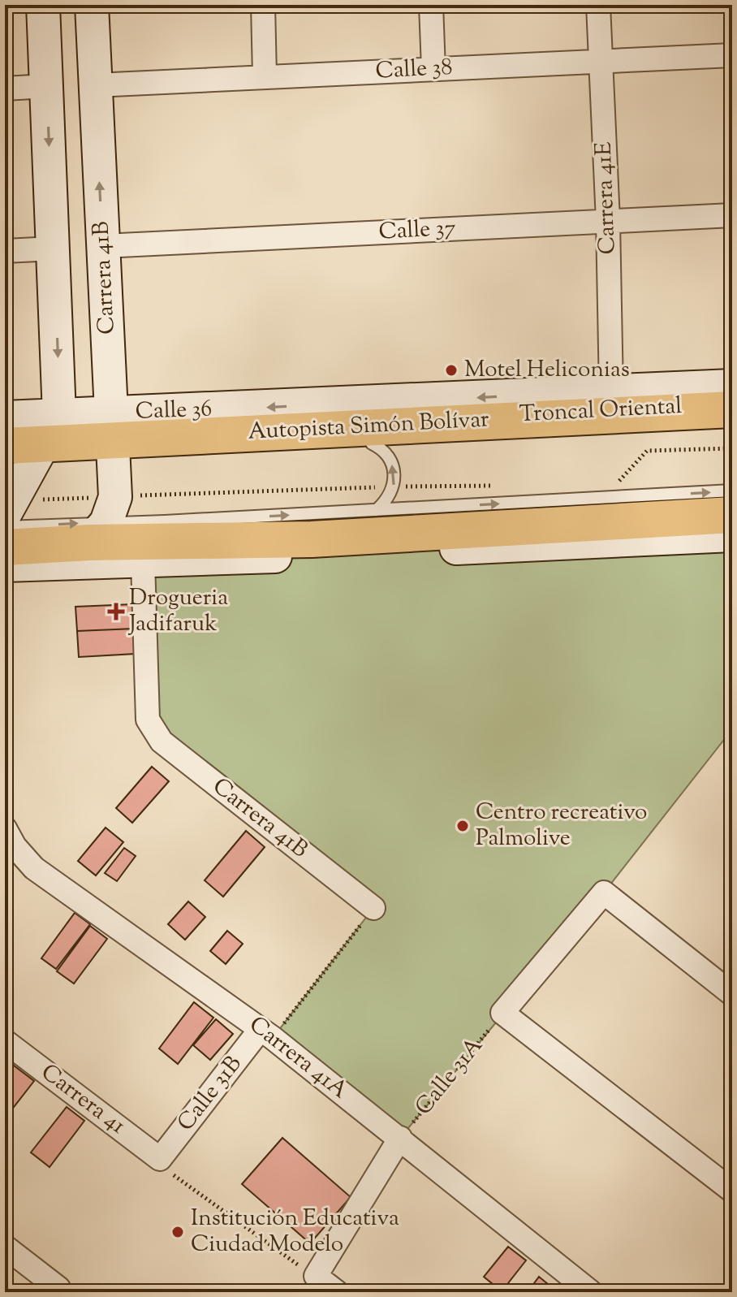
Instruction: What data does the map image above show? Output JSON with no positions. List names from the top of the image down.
{
  "streets": {
    "highway": ["Autopista Simón Bolívar"],
    "street": [
      "Calle 38",
      "Carrera 41E",
      "Calle 37",
      "Carrera 41B",
      "Calle 36",
      "Carrera 41A",
      "Calle 31A",
      "Calle 31B",
      "Carrera 41"
    ]
  },
  "crossings": [
    ["Calle 38", "Carrera 41E"],
    ["Calle 38", "Carrera 41B"],
    ["Carrera 41E", "Calle 37"],
    ["Carrera 41E", "Calle 36"],
    ["Calle 37", "Carrera 41B"],
    ["Carrera 41B", "Calle 36"],
    ["Carrera 41B", "Autopista Simón Bolívar"],
    ["Calle 36", "Autopista Simón Bolívar"],
    ["Carrera 41A", "Calle 31A"],
    ["Carrera 41A", "Calle 31B"],
    ["Calle 31B", "Carrera 41"]
  ],
  "places": {
    "other": ["Motel Heliconias", "Centro recreativo Palmolive", "Institución Educativa Ciudad Modelo"],
    "health": ["Drogueria Jadifaruk"]
  }
}
